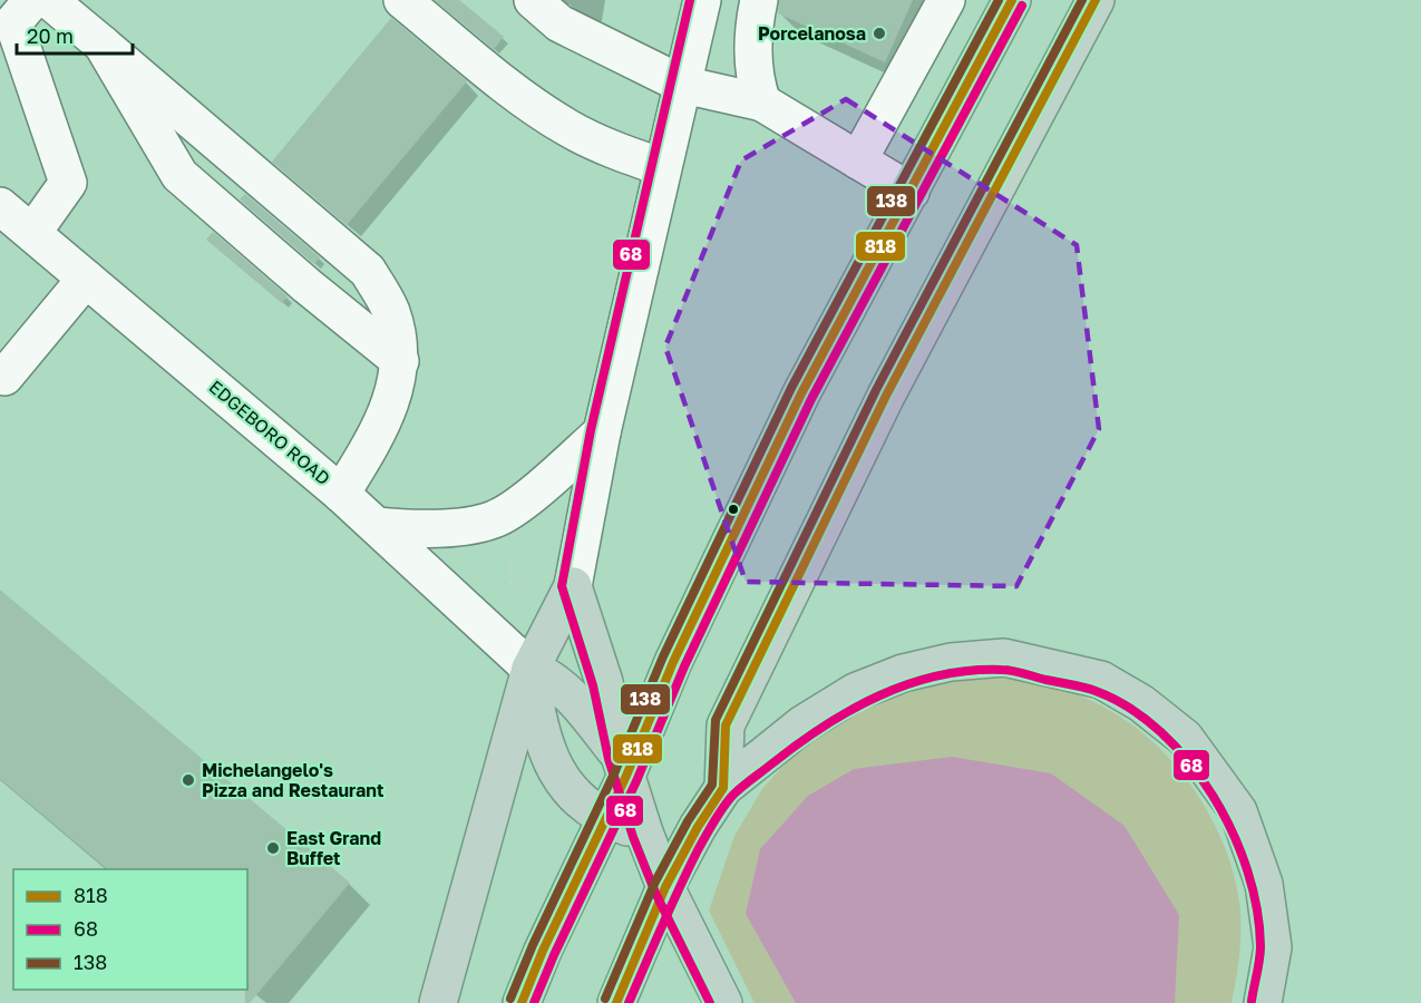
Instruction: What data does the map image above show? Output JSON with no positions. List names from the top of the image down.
{
  "streets": {
    "street": ["EDGEBORO ROAD"]
  },
  "places": ["Porcelanosa", "Michelangelo's Pizza and Restaurant", "East Grand Buffet"],
  "lines": ["transit line 818", "transit line 68", "transit line 138"],
  "legend": ["818", "68", "138"],
  "scale_bar": "20 m"
}
